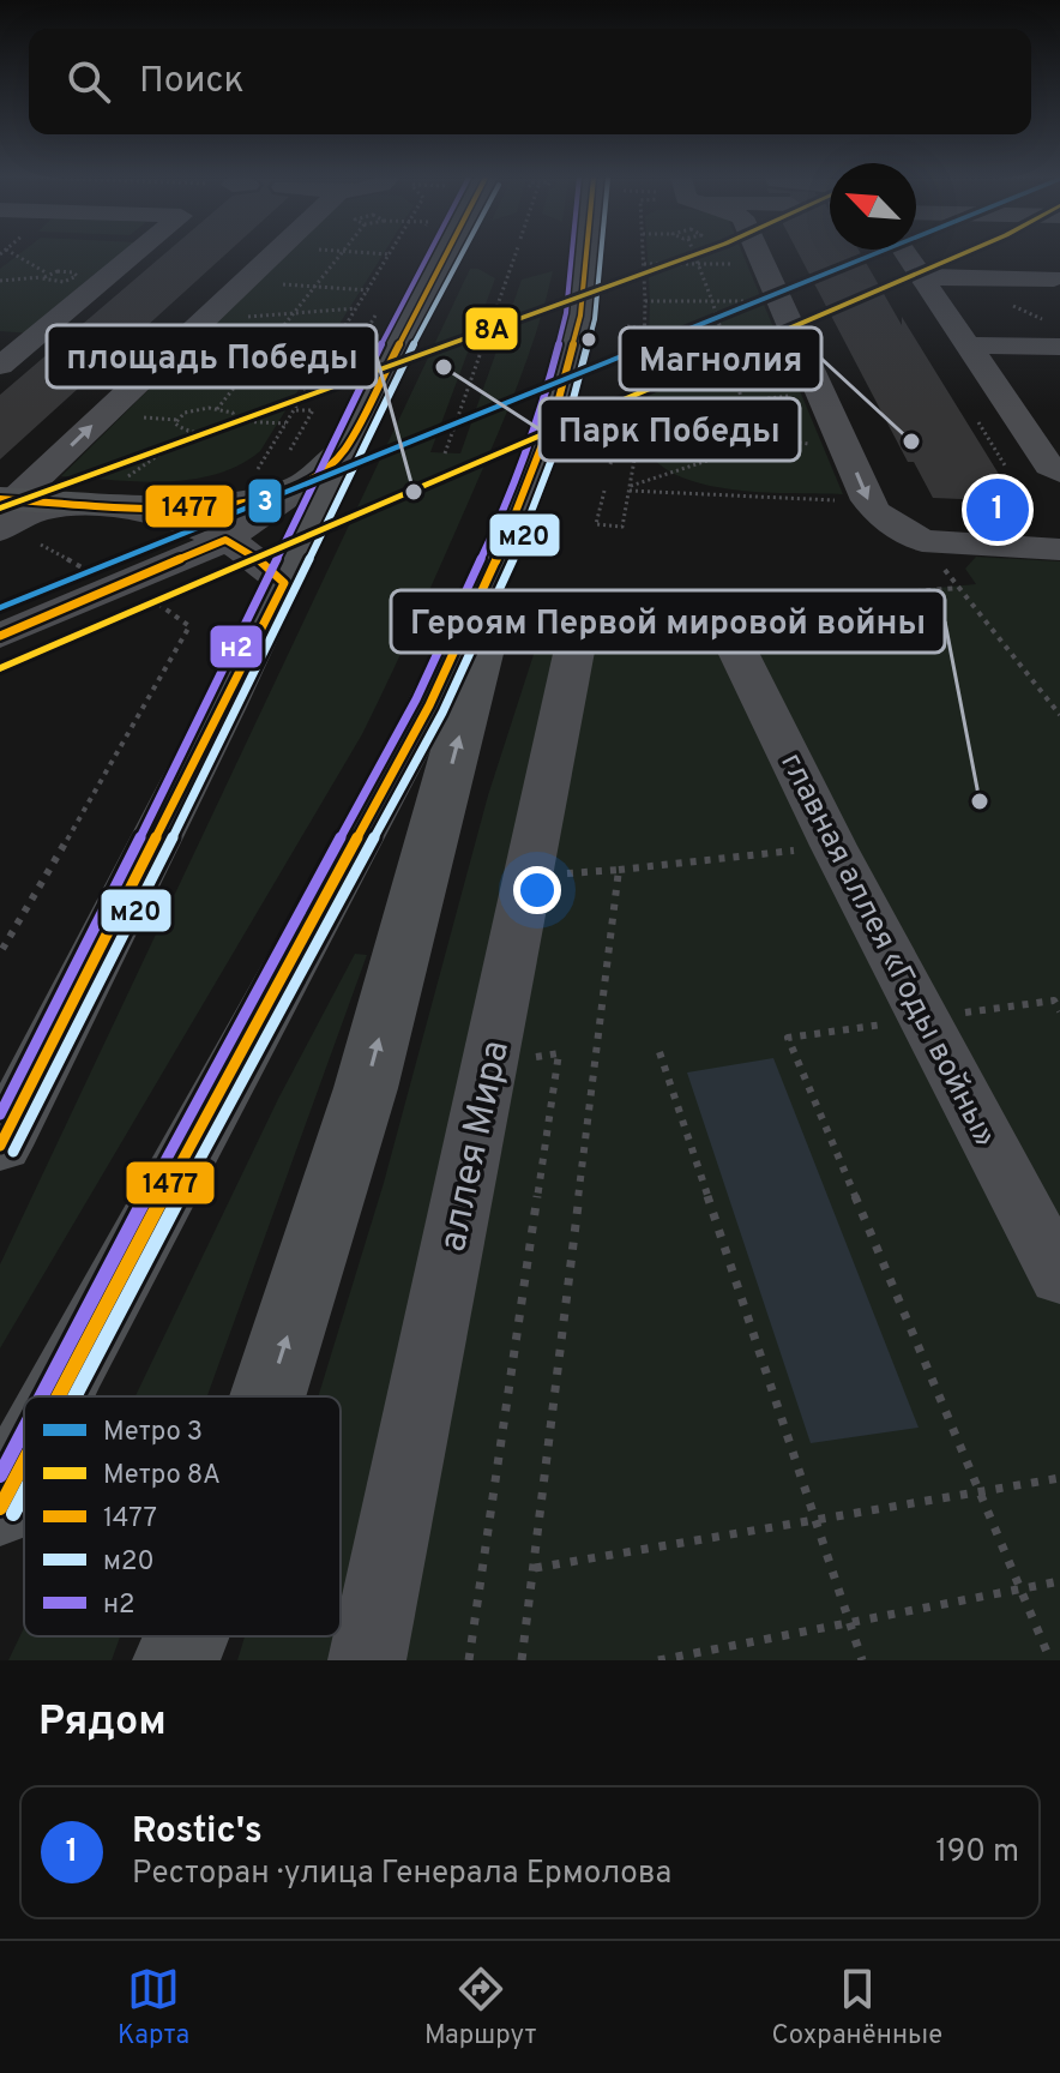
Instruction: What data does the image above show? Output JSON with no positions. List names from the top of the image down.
{
  "streets": {
    "street": ["главная аллея «Годы войны»", "аллея Мира"]
  },
  "places": [
    "Парк Победы",
    "Магнолия",
    "площадь Победы",
    "Героям Первой мировой войны"
  ],
  "lines": [
    "metro line 3",
    "metro line 8А",
    "transit line 1477",
    "transit line м20",
    "transit line н2"
  ],
  "legend": [
    "Метро 3",
    "Метро 8А",
    "1477",
    "м20",
    "н2"
  ],
  "north": "top left",
  "page": {
    "search": "Поиск",
    "pins": "1",
    "heading": "Рядом",
    "list": [
      {
        "mark": "1",
        "name": "Rostic's",
        "note": "Ресторан · улица Генерала Ермолова",
        "value": "190 m"
      }
    ],
    "nav": ["Карта", "Маршрут", "Сохранённые"]
  }
}
